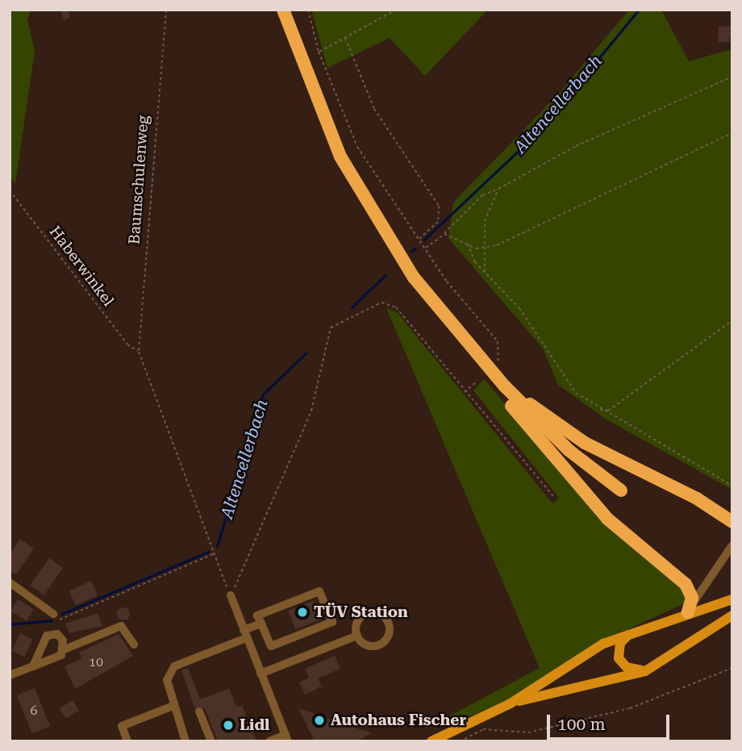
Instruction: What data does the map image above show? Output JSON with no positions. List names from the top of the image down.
{
  "streets": {
    "path": ["Baumschulenweg", "Haberwinkel"]
  },
  "crossings": [
    ["Baumschulenweg", "Haberwinkel"]
  ],
  "water": ["Altencellerbach"],
  "places": ["TÜV Station", "Autohaus Fischer", "Lidl"],
  "house_numbers": ["10", "6"],
  "scale_bar": "100 m"
}
